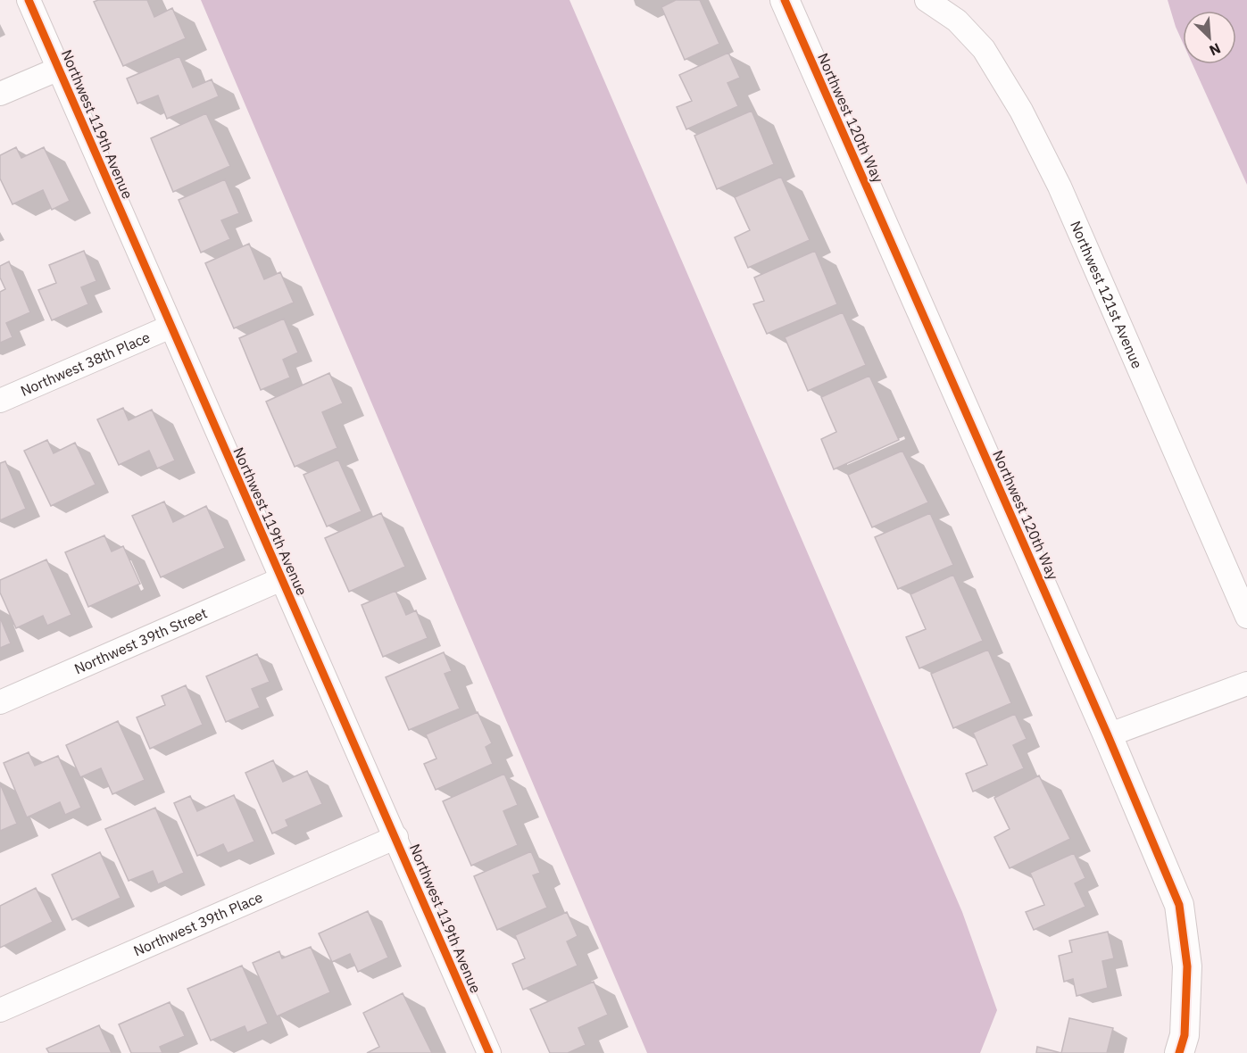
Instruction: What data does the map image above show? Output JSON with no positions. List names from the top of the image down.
{
  "streets": {
    "street": [
      "Northwest 120th Way",
      "Northwest 119th Avenue",
      "Northwest 121st Avenue",
      "Northwest 38th Place",
      "Northwest 39th Street",
      "Northwest 39th Place"
    ]
  },
  "crossings": [
    ["Northwest 119th Avenue", "Northwest 38th Place"],
    ["Northwest 119th Avenue", "Northwest 39th Street"],
    ["Northwest 119th Avenue", "Northwest 39th Place"]
  ],
  "north": "bottom right"
}
